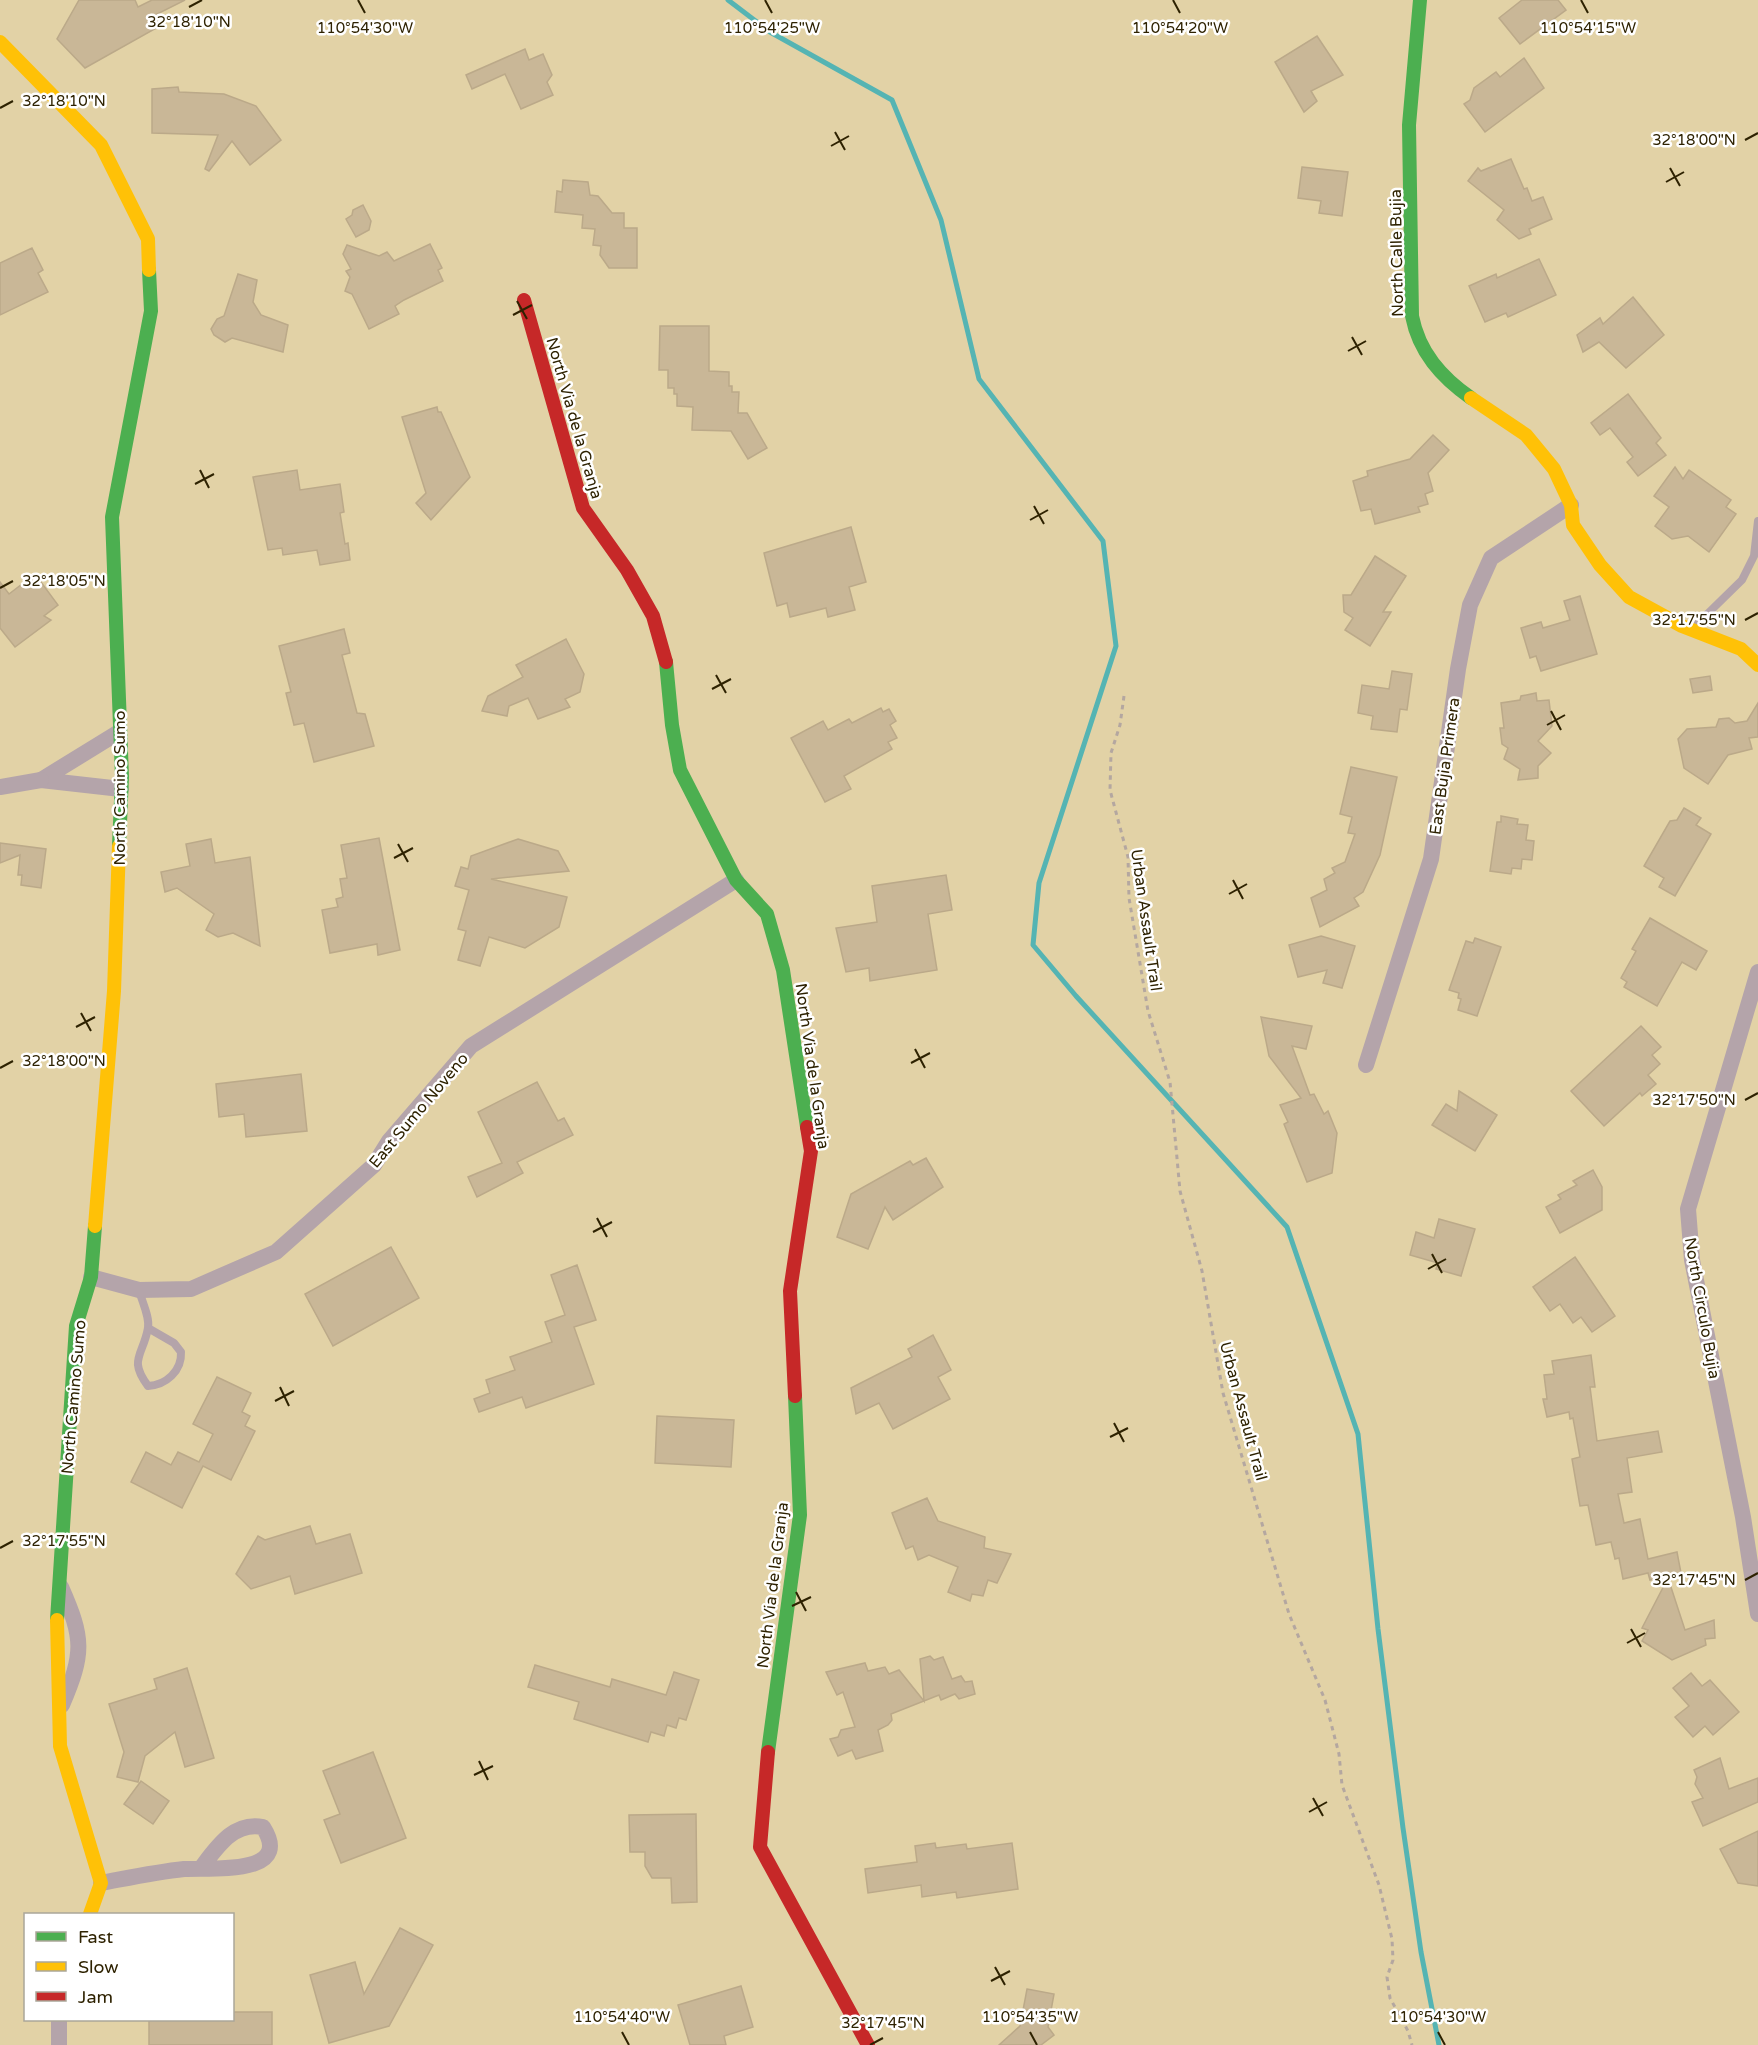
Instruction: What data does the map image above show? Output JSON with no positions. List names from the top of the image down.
{
  "streets": {
    "street": [
      "North Calle Bujia",
      "North Via de la Granja",
      "East Bujia Primera",
      "North Camino Sumo",
      "East Sumo Noveno",
      "North Circulo Bujia"
    ],
    "path": ["Urban Assault Trail"]
  },
  "crossings": [
    ["North Calle Bujia", "East Bujia Primera"],
    ["North Via de la Granja", "East Sumo Noveno"],
    ["North Camino Sumo", "East Sumo Noveno"]
  ],
  "legend": ["Fast", "Slow", "Jam"],
  "coordinates": [
    "32°18'10\"N",
    "110°54'30\"W",
    "110°54'25\"W",
    "110°54'20\"W",
    "110°54'15\"W",
    "32°18'00\"N",
    "32°18'05\"N",
    "32°17'55\"N",
    "32°17'50\"N",
    "32°17'45\"N",
    "110°54'40\"W",
    "110°54'35\"W"
  ]
}
